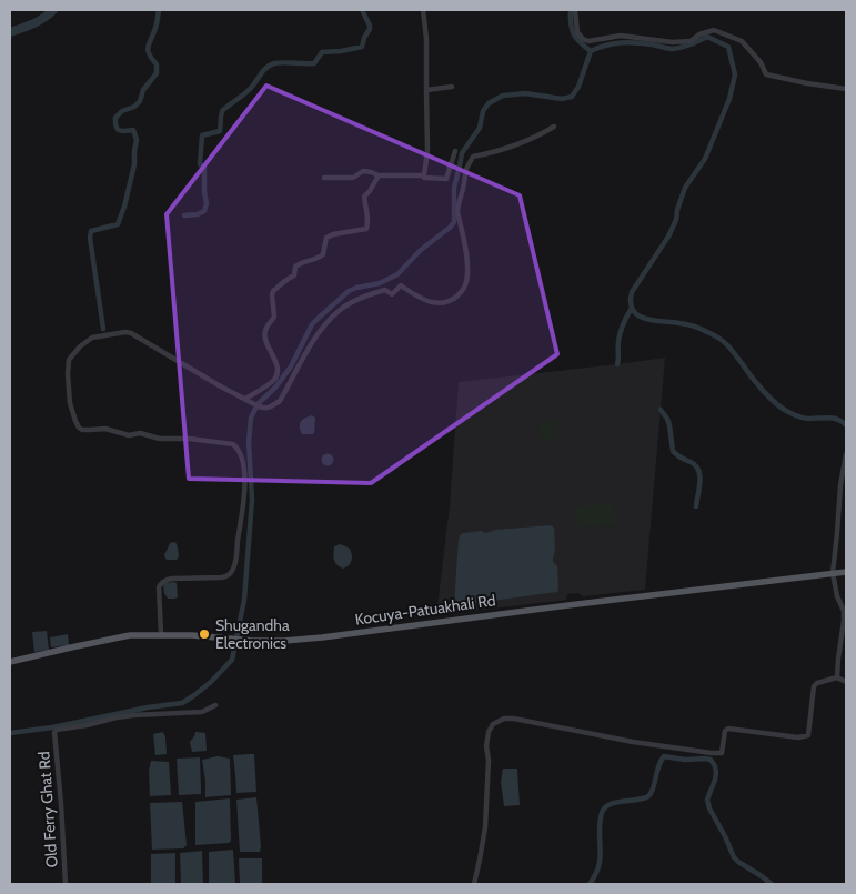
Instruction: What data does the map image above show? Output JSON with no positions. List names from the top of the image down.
{
  "streets": {
    "main road": ["Kocuya-Patuakhali Rd"],
    "street": ["Old Ferry Ghat Rd"]
  },
  "places": ["Shugandha Electronics"]
}
